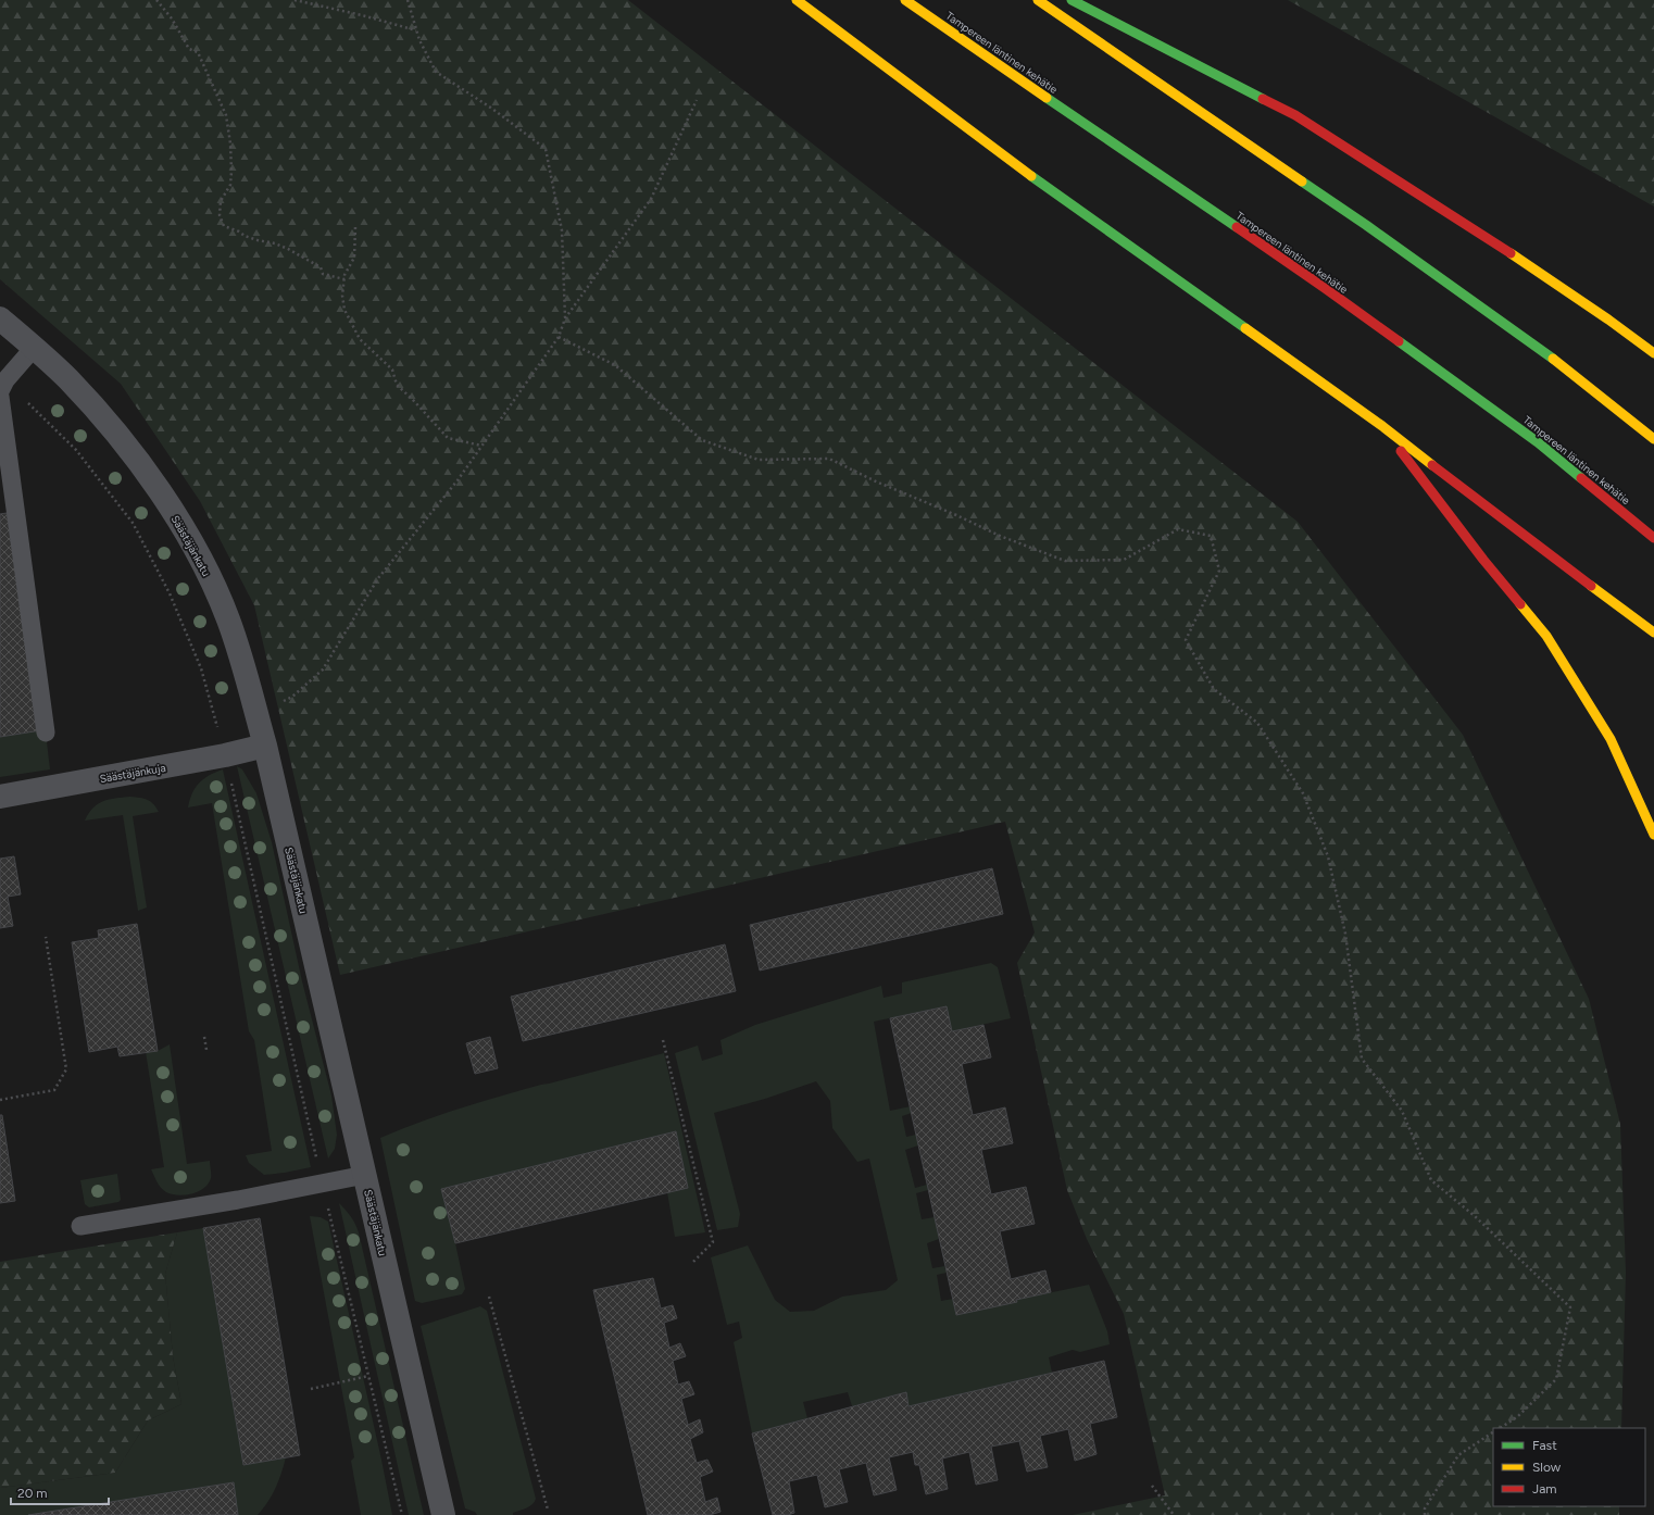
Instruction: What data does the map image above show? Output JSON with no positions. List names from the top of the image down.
{
  "streets": {
    "highway": ["Tampereen läntinen kehätie"],
    "street": ["Säästäjänkatu", "Säästäjänkuja"]
  },
  "crossings": [
    ["Säästäjänkatu", "Säästäjänkuja"]
  ],
  "legend": ["Fast", "Slow", "Jam"],
  "scale_bar": "20 m"
}
